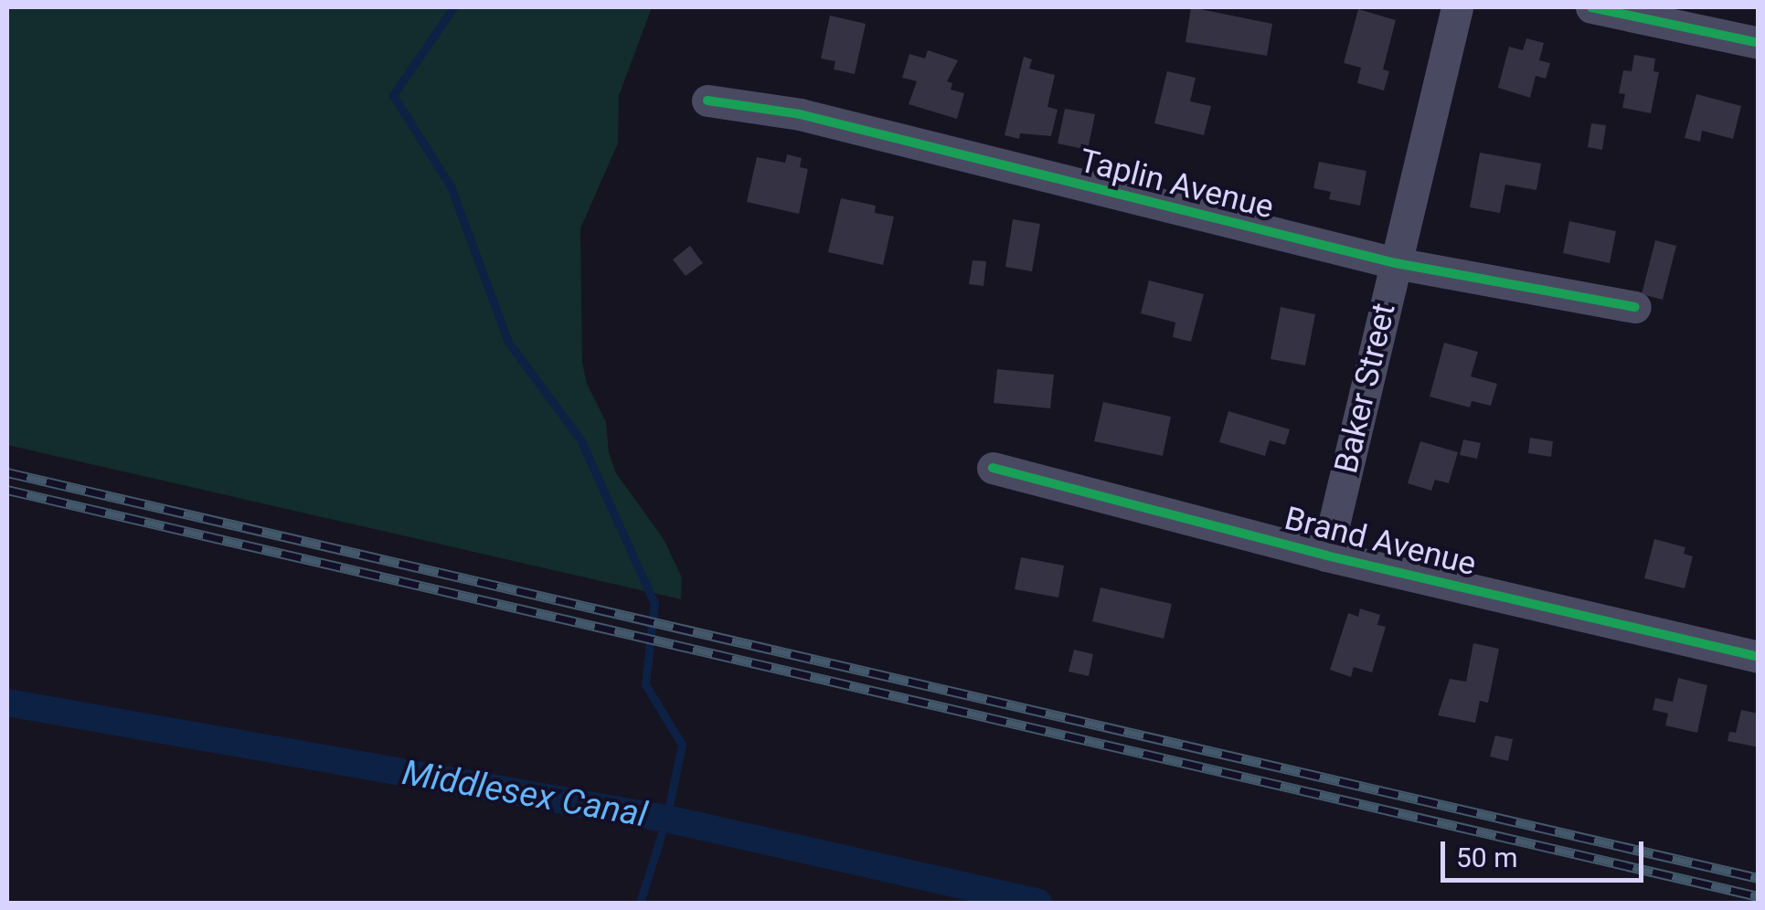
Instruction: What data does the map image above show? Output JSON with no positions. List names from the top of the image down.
{
  "streets": {
    "street": ["Taplin Avenue", "Baker Street", "Brand Avenue"]
  },
  "crossings": [
    ["Taplin Avenue", "Baker Street"],
    ["Baker Street", "Brand Avenue"]
  ],
  "water": ["Middlesex Canal"],
  "scale_bar": "50 m"
}
